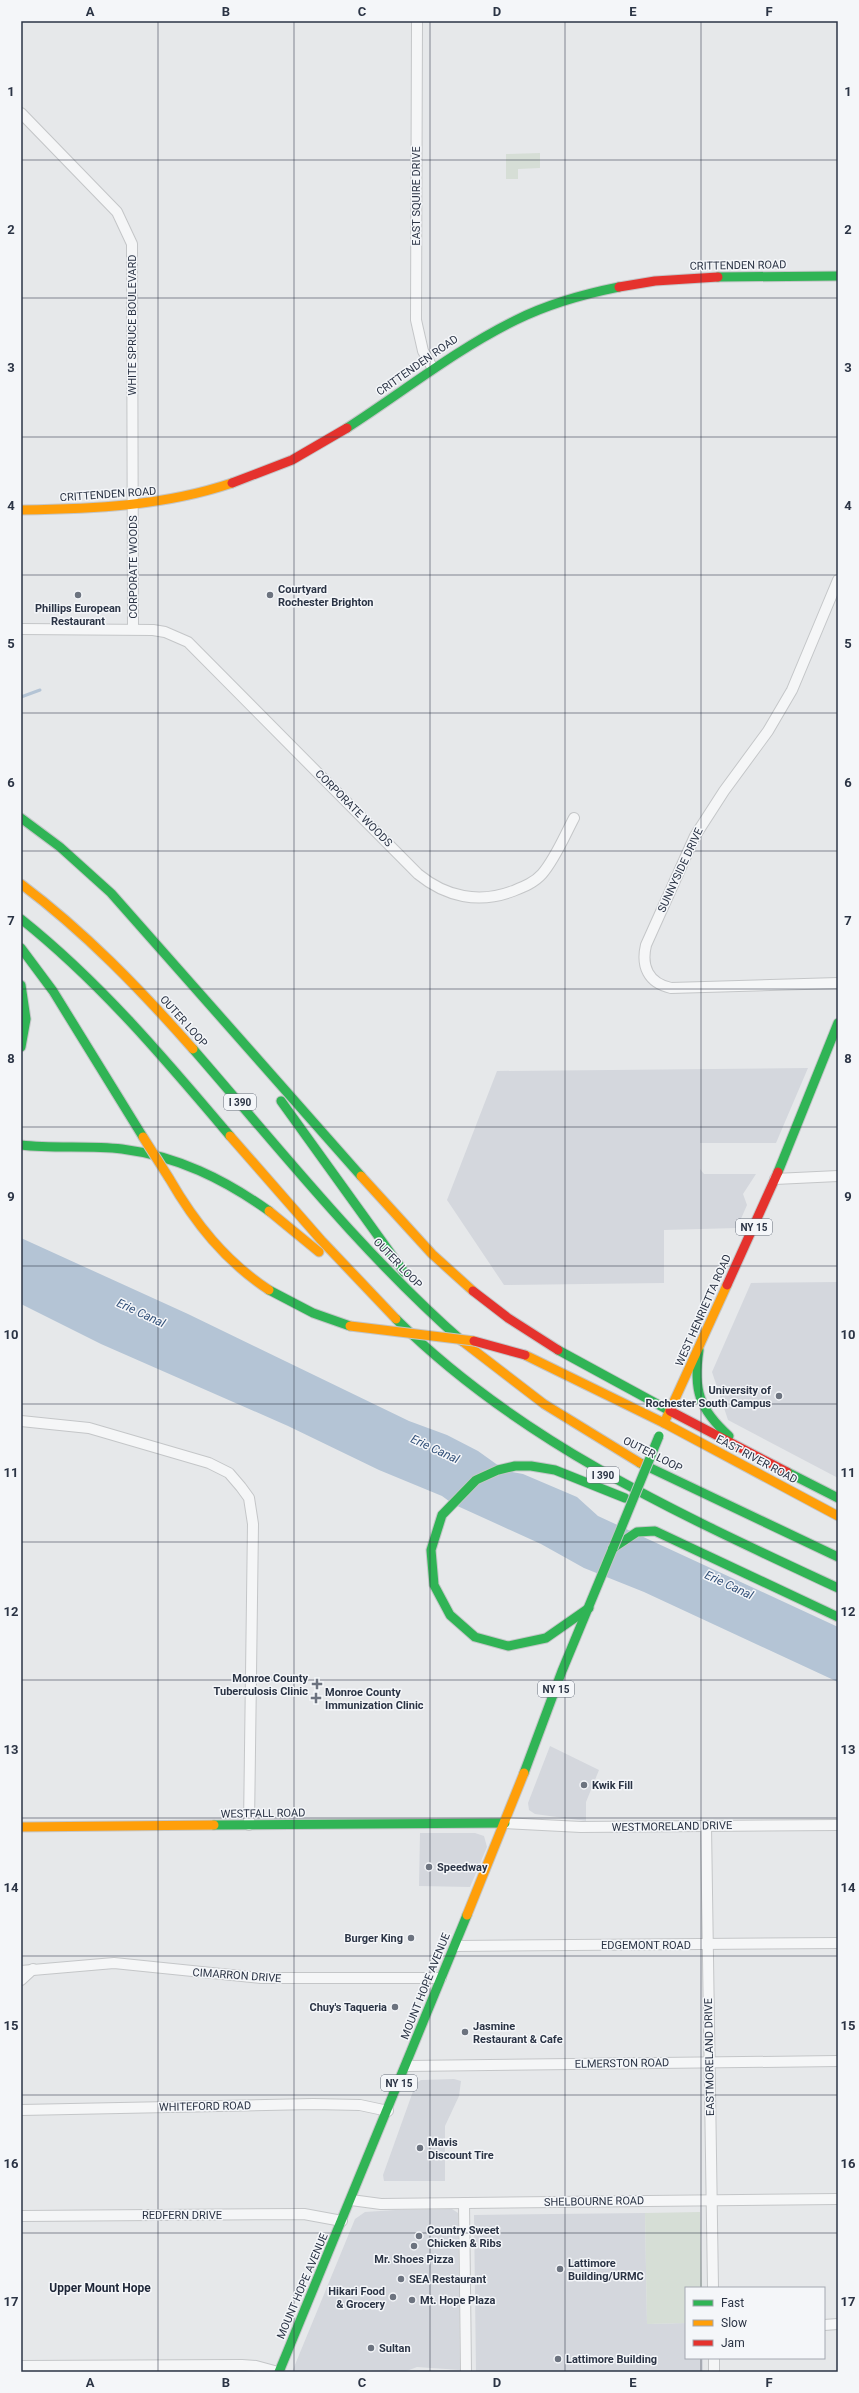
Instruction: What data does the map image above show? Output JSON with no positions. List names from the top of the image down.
{
  "streets": {
    "main road": [
      "CRITTENDEN ROAD",
      "OUTER LOOP",
      "I 390",
      "NY 15",
      "WEST HENRIETTA ROAD",
      "EAST RIVER ROAD",
      "WESTFALL ROAD",
      "MOUNT HOPE AVENUE"
    ],
    "street": [
      "EAST SQUIRE DRIVE",
      "WHITE SPRUCE BOULEVARD",
      "CORPORATE WOODS",
      "SUNNYSIDE DRIVE",
      "WESTMORELAND DRIVE",
      "EDGEMONT ROAD",
      "CIMARRON DRIVE",
      "EASTMORELAND DRIVE",
      "ELMERSTON ROAD",
      "WHITEFORD ROAD",
      "SHELBOURNE ROAD",
      "REDFERN DRIVE"
    ]
  },
  "crossings": [
    ["EAST SQUIRE DRIVE", "CRITTENDEN ROAD"],
    ["CRITTENDEN ROAD", "WHITE SPRUCE BOULEVARD"],
    ["CRITTENDEN ROAD", "CORPORATE WOODS"],
    ["WHITE SPRUCE BOULEVARD", "CORPORATE WOODS"],
    ["WEST HENRIETTA ROAD", "EAST RIVER ROAD"],
    ["WEST HENRIETTA ROAD", "MOUNT HOPE AVENUE"],
    ["WESTFALL ROAD", "WESTMORELAND DRIVE"],
    ["WESTFALL ROAD", "MOUNT HOPE AVENUE"],
    ["WESTMORELAND DRIVE", "MOUNT HOPE AVENUE"],
    ["WESTMORELAND DRIVE", "EASTMORELAND DRIVE"],
    ["EDGEMONT ROAD", "MOUNT HOPE AVENUE"],
    ["EDGEMONT ROAD", "EASTMORELAND DRIVE"],
    ["CIMARRON DRIVE", "MOUNT HOPE AVENUE"],
    ["MOUNT HOPE AVENUE", "ELMERSTON ROAD"],
    ["MOUNT HOPE AVENUE", "WHITEFORD ROAD"],
    ["MOUNT HOPE AVENUE", "SHELBOURNE ROAD"],
    ["MOUNT HOPE AVENUE", "REDFERN DRIVE"],
    ["EASTMORELAND DRIVE", "ELMERSTON ROAD"],
    ["EASTMORELAND DRIVE", "SHELBOURNE ROAD"]
  ],
  "districts": ["Upper Mount Hope"],
  "water": ["Erie Canal"],
  "places": {
    "other": [
      "Phillips European Restaurant",
      "Courtyard Rochester Brighton",
      "University of Rochester South Campus",
      "Kwik Fill",
      "Speedway",
      "Burger King",
      "Chuy's Taqueria",
      "Jasmine Restaurant & Cafe",
      "Mavis Discount Tire",
      "Country Sweet Chicken & Ribs",
      "Mr. Shoes Pizza",
      "Lattimore Building/URMC",
      "SEA Restaurant",
      "Hikari Food & Grocery",
      "Mt. Hope Plaza",
      "Sultan",
      "Lattimore Building"
    ],
    "health": ["Monroe County Tuberculosis Clinic", "Monroe County Immunization Clinic"]
  },
  "legend": ["Fast", "Slow", "Jam"],
  "grid": {
    "columns": [
      "A",
      "B",
      "C",
      "D",
      "E",
      "F"
    ],
    "rows": [
      "1",
      "2",
      "3",
      "4",
      "5",
      "6",
      "7",
      "8",
      "9",
      "10",
      "11",
      "12",
      "13",
      "14",
      "15",
      "16",
      "17"
    ]
  }
}
